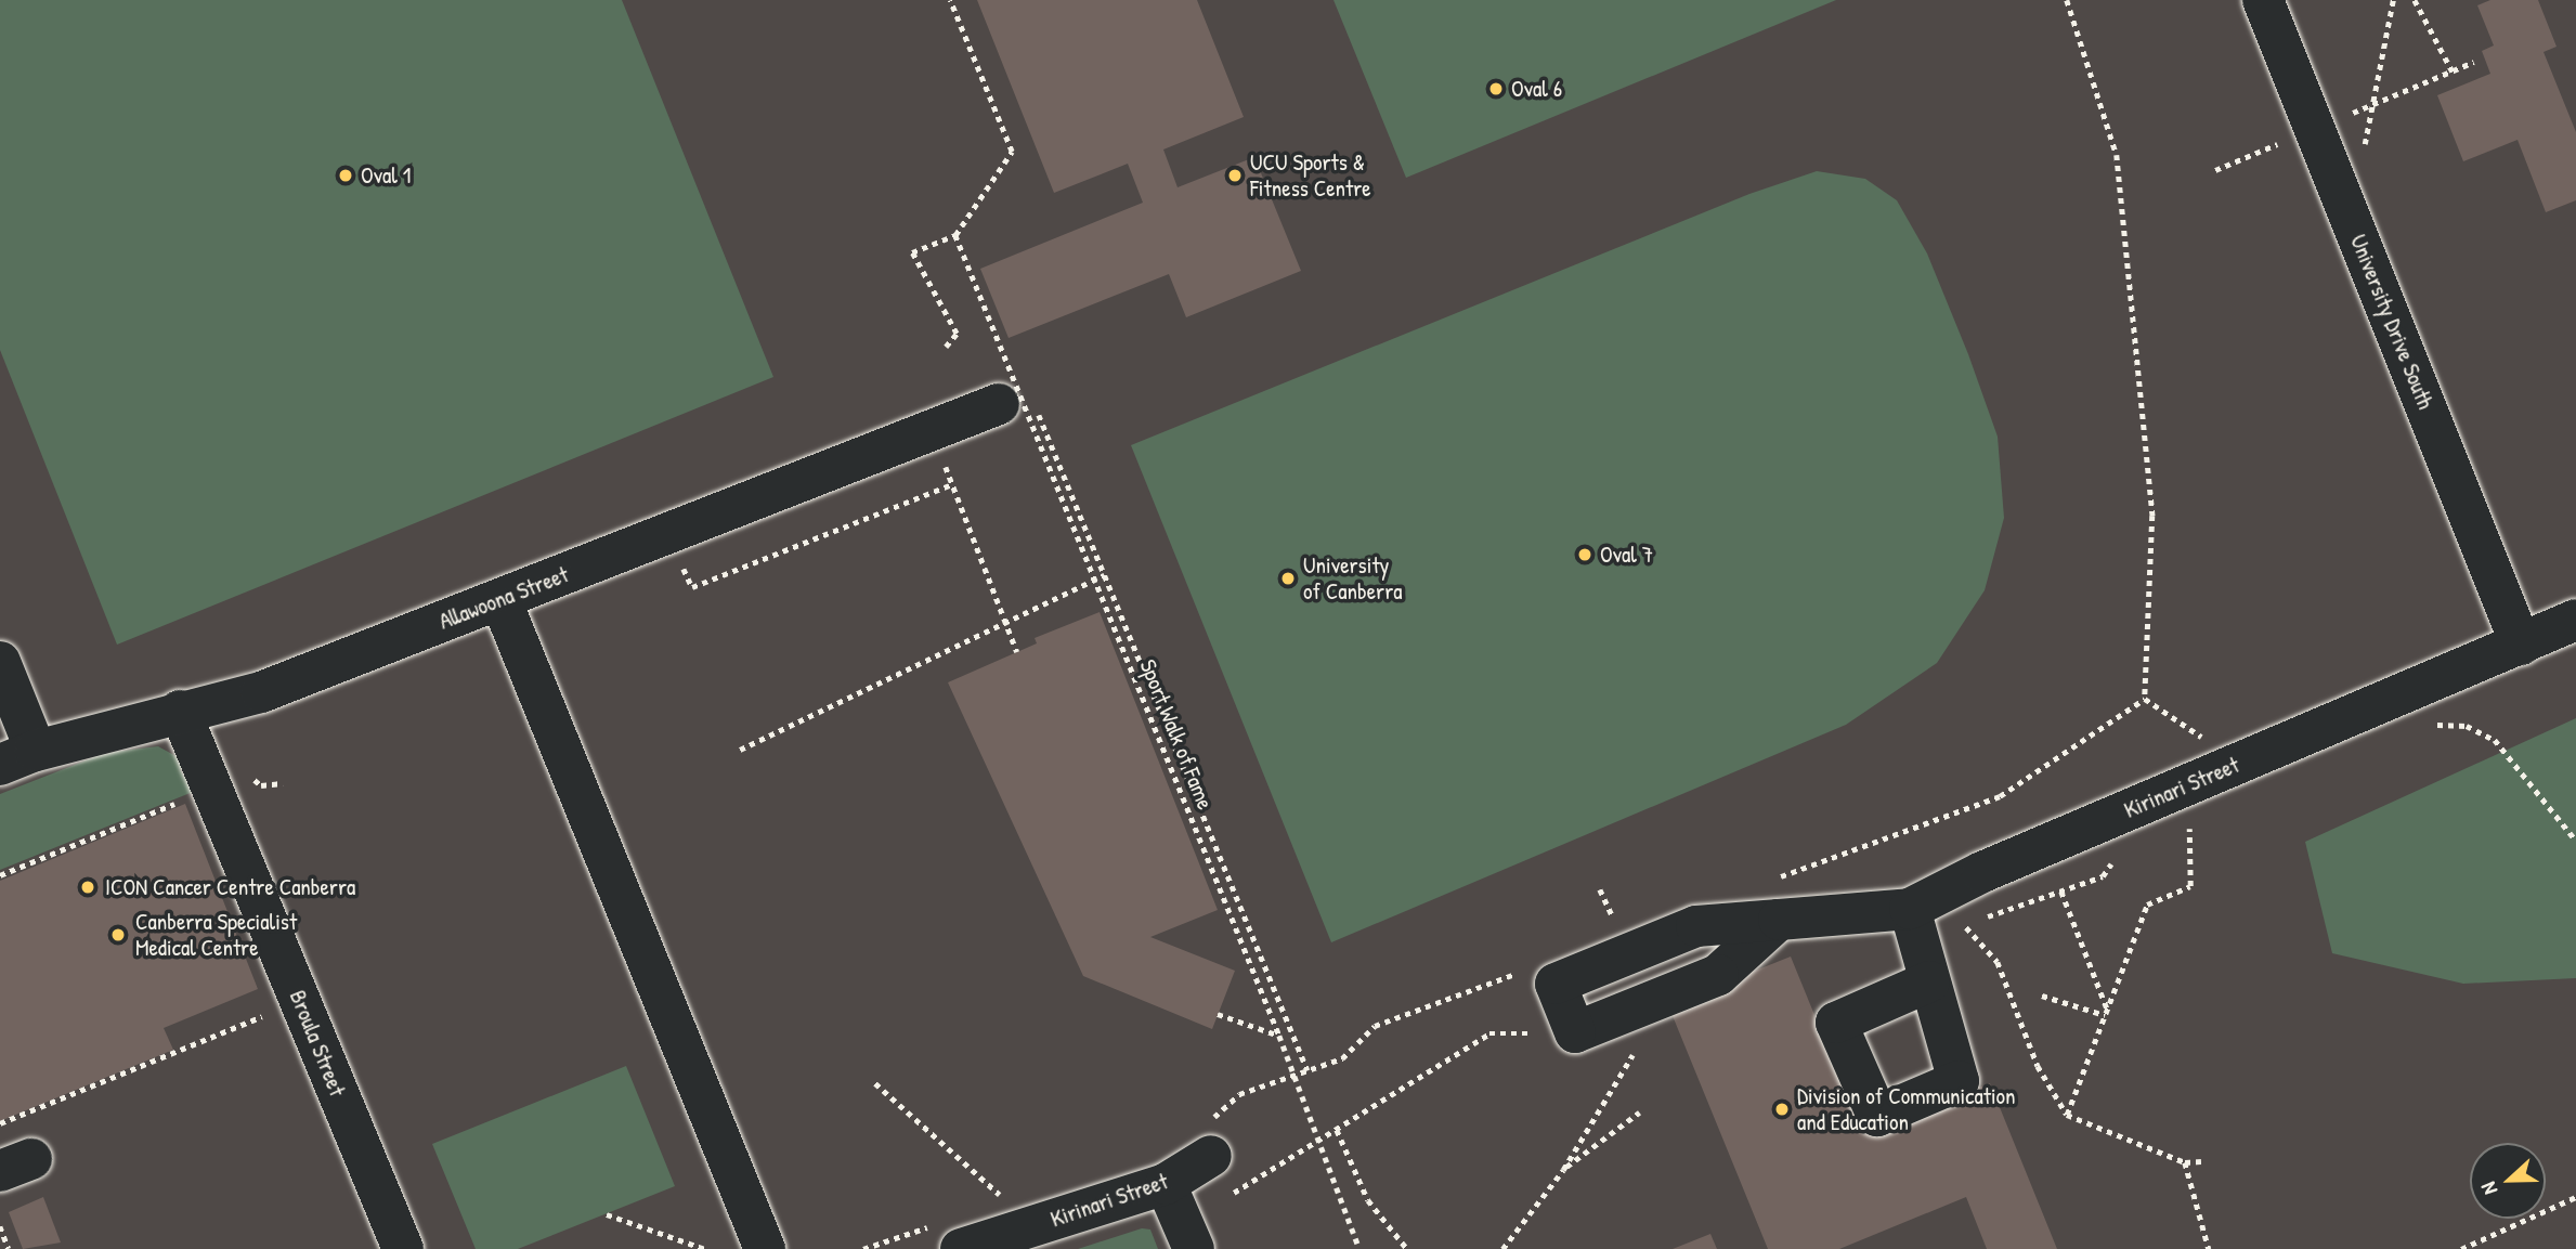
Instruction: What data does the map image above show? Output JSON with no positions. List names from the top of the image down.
{
  "streets": {
    "street": [
      "University Drive South",
      "Allawoona Street",
      "Kirinari Street",
      "Broula Street"
    ],
    "path": ["Sport Walk of Fame"]
  },
  "crossings": [
    ["University Drive South", "Kirinari Street"],
    ["Allawoona Street", "Broula Street"]
  ],
  "places": [
    "Oval 6",
    "Oval 1",
    "UCU Sports & Fitness Centre",
    "Oval 7",
    "University of Canberra",
    "ICON Cancer Centre Canberra",
    "Canberra Specialist Medical Centre",
    "Division of Communication and Education"
  ],
  "north": "left"
}
